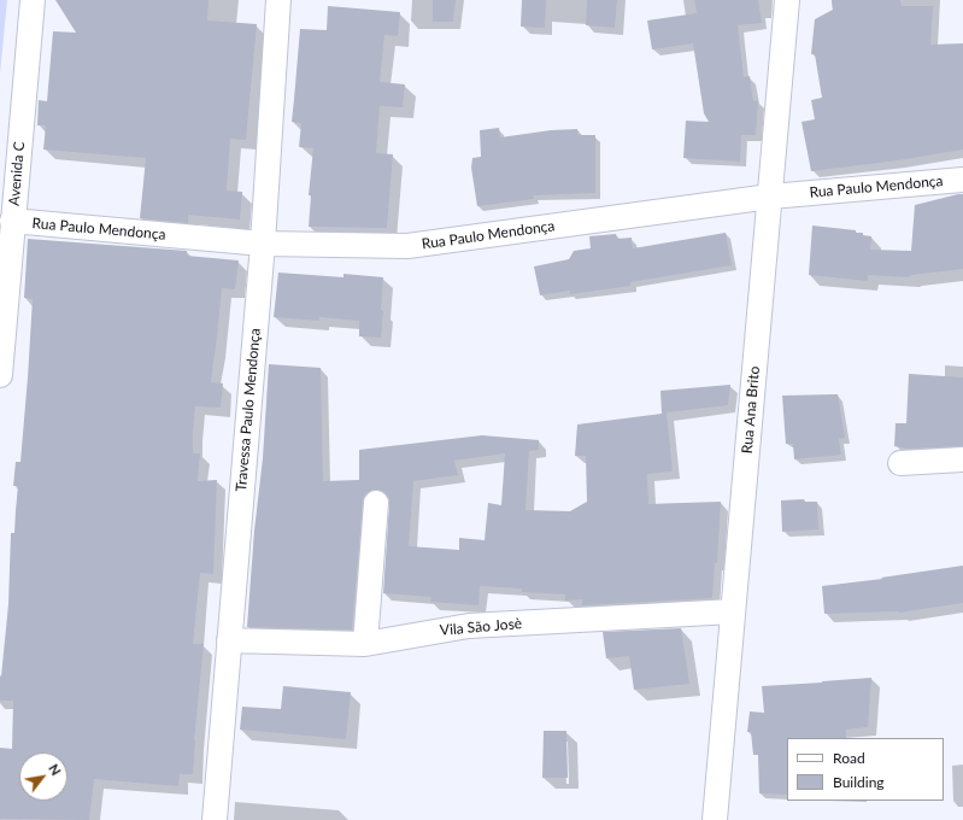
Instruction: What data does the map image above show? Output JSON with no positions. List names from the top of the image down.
{
  "streets": {
    "street": [
      "Avenida C",
      "Rua Paulo Mendonça",
      "Travessa Paulo Mendonça",
      "Rua Ana Brito",
      "Vila São Josè"
    ]
  },
  "crossings": [
    ["Avenida C", "Rua Paulo Mendonça"],
    ["Rua Paulo Mendonça", "Travessa Paulo Mendonça"],
    ["Rua Paulo Mendonça", "Rua Ana Brito"],
    ["Travessa Paulo Mendonça", "Vila São Josè"],
    ["Rua Ana Brito", "Vila São Josè"]
  ],
  "legend": ["Road", "Building"],
  "north": "top right"
}
